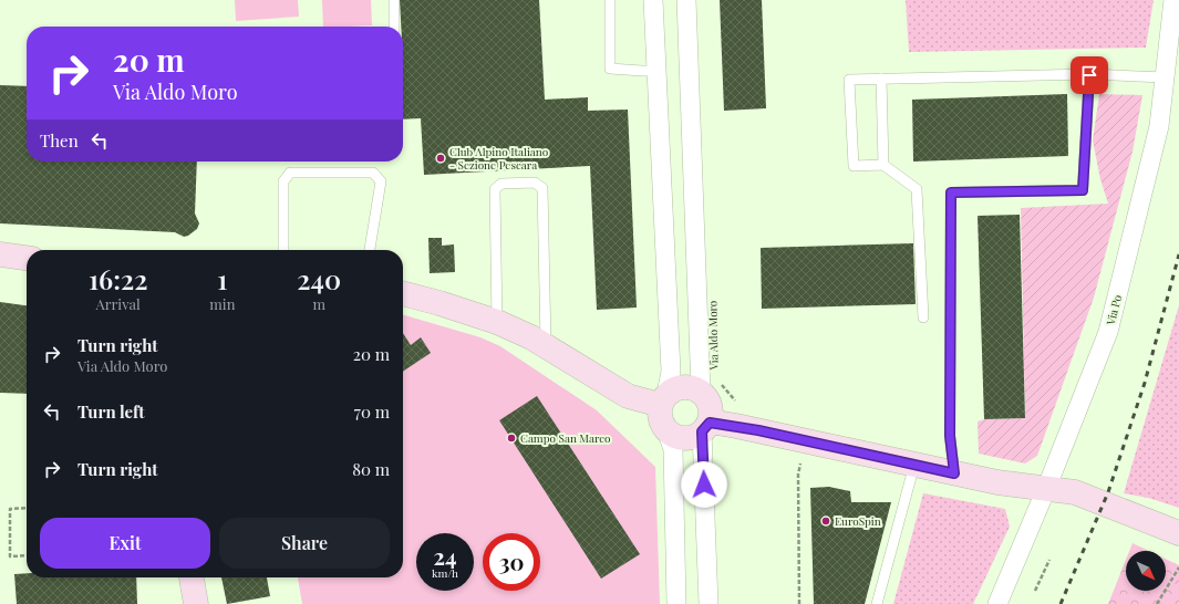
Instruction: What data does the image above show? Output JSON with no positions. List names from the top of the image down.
{
  "streets": {
    "street": ["Via Po", "Via Aldo Moro"]
  },
  "places": ["Club Alpino Italiano - Sezione Pescara", "Campo San Marco", "EuroSpin"],
  "north": "bottom right",
  "page": {
    "turn": ["20 m", "Via Aldo Moro"],
    "then": "Then",
    "eta": [
      "16:22",
      "Arrival",
      "1",
      "min",
      "240",
      "m"
    ],
    "list": [
      {
        "name": "Turn right",
        "note": "Via Aldo Moro",
        "value": "20 m"
      },
      {
        "name": "Turn left",
        "value": "70 m"
      },
      {
        "name": "Turn right",
        "value": "80 m"
      }
    ],
    "buttons": ["Exit", "Share"],
    "speed": "24 km/h",
    "limit": "30"
  }
}
